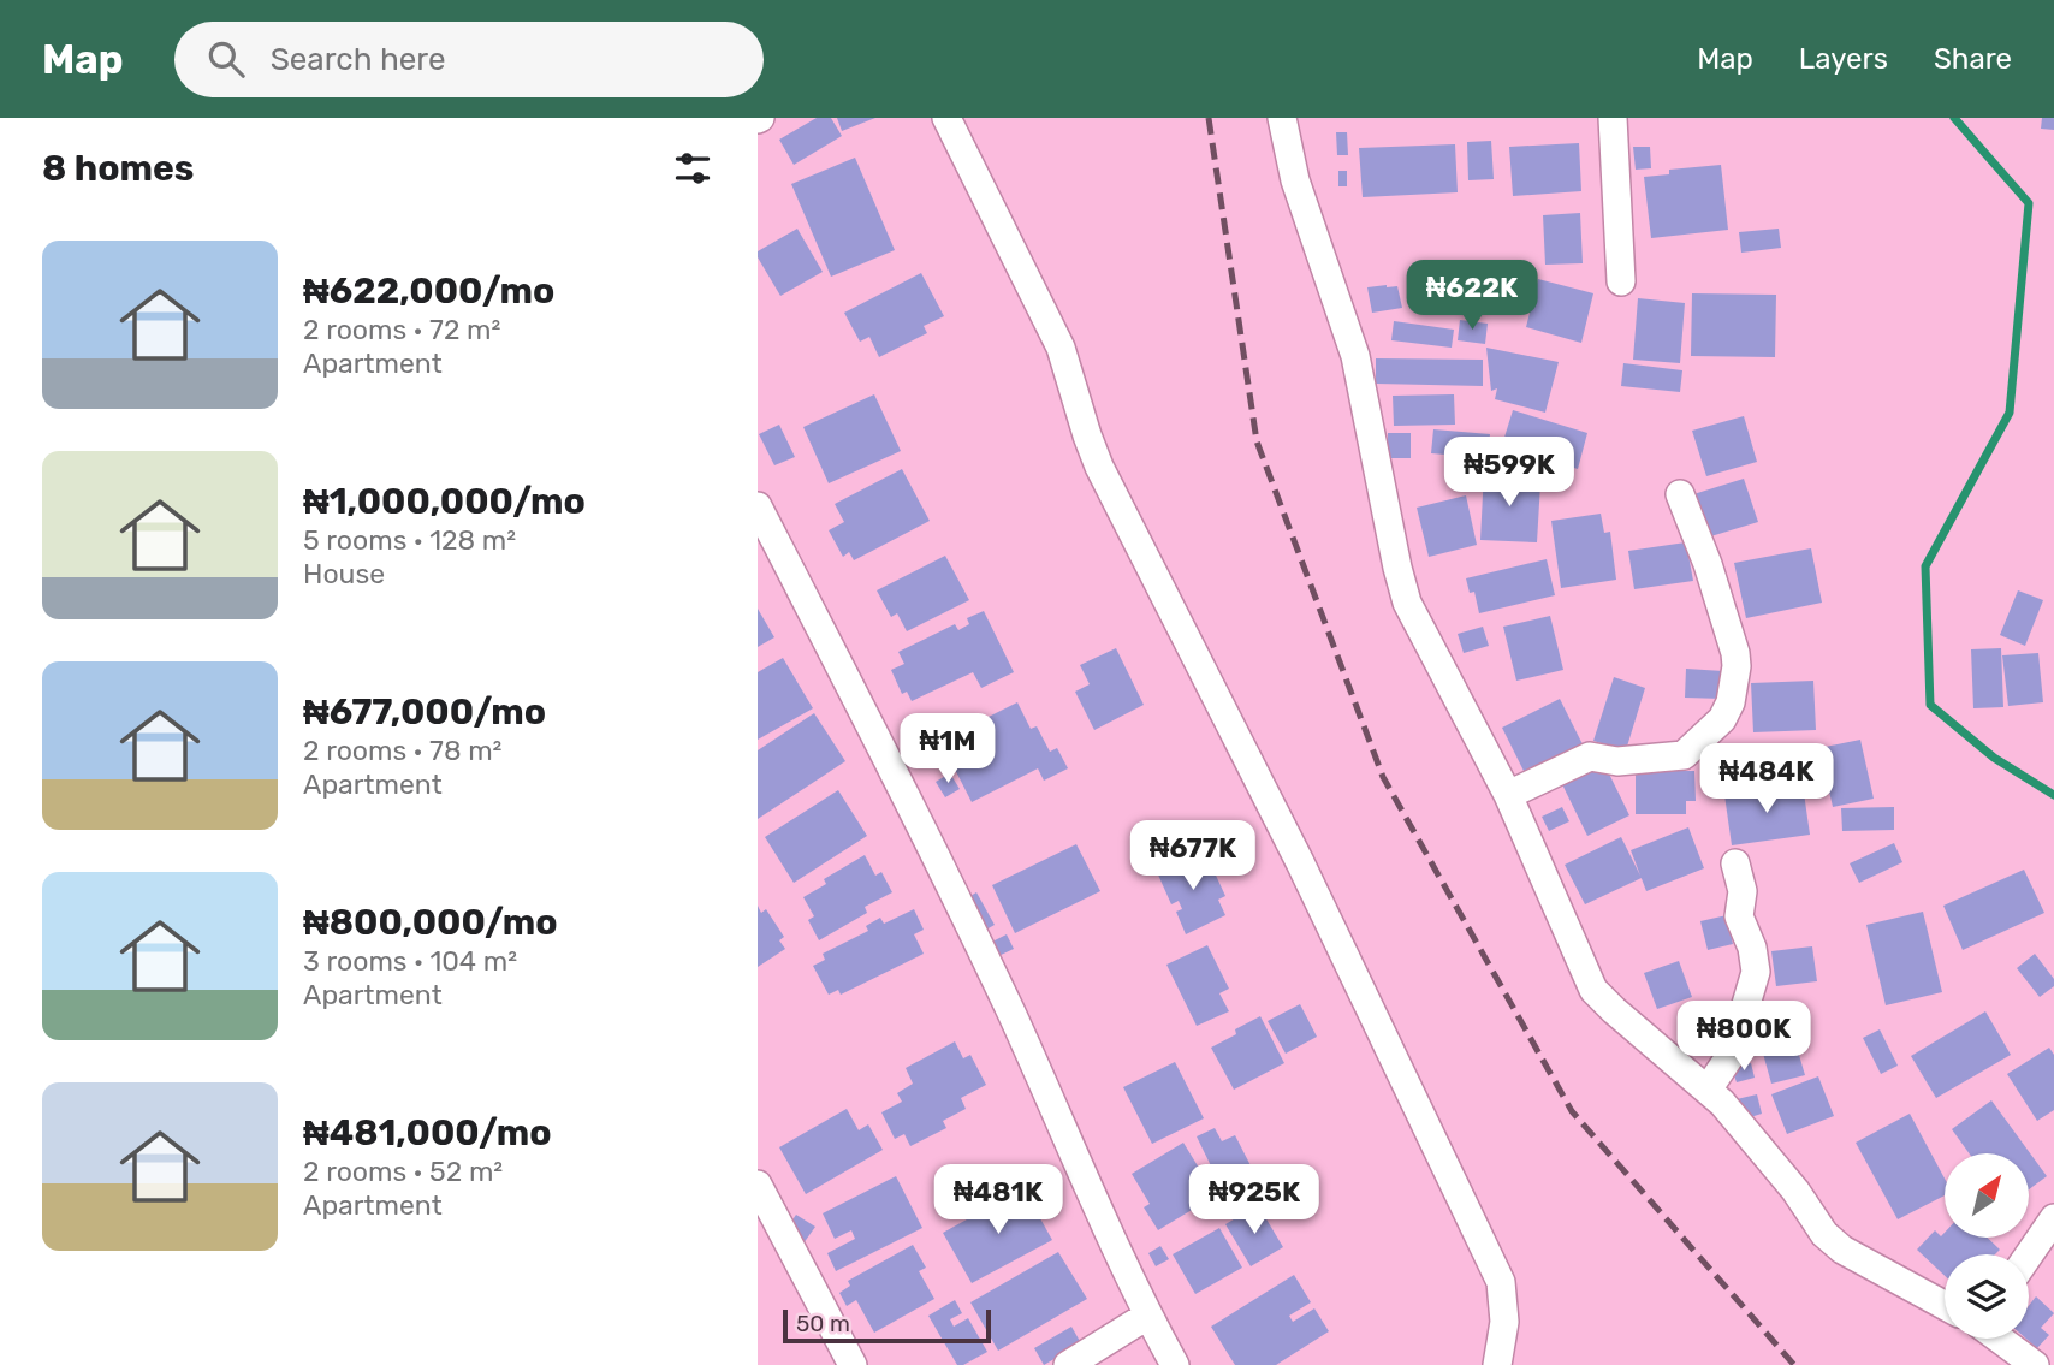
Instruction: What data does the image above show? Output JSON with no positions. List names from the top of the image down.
{
  "scale_bar": "50 m",
  "north": "top right",
  "page": {
    "header": "Map",
    "search": "Search here",
    "nav": ["Map", "Layers", "Share"],
    "heading": "8 homes",
    "list": [
      {
        "name": "₦622,000/mo",
        "note": "2 rooms · 72 m² · Apartment"
      },
      {
        "name": "₦1,000,000/mo",
        "note": "5 rooms · 128 m² · House"
      },
      {
        "name": "₦677,000/mo",
        "note": "2 rooms · 78 m² · Apartment"
      },
      {
        "name": "₦800,000/mo",
        "note": "3 rooms · 104 m² · Apartment"
      },
      {
        "name": "₦481,000/mo",
        "note": "2 rooms · 52 m² · Apartment"
      }
    ],
    "price": [
      "₦622K",
      "₦599K",
      "₦1M",
      "₦484K",
      "₦677K",
      "₦800K",
      "₦481K",
      "₦925K"
    ],
    "scale": "50 m"
  }
}
